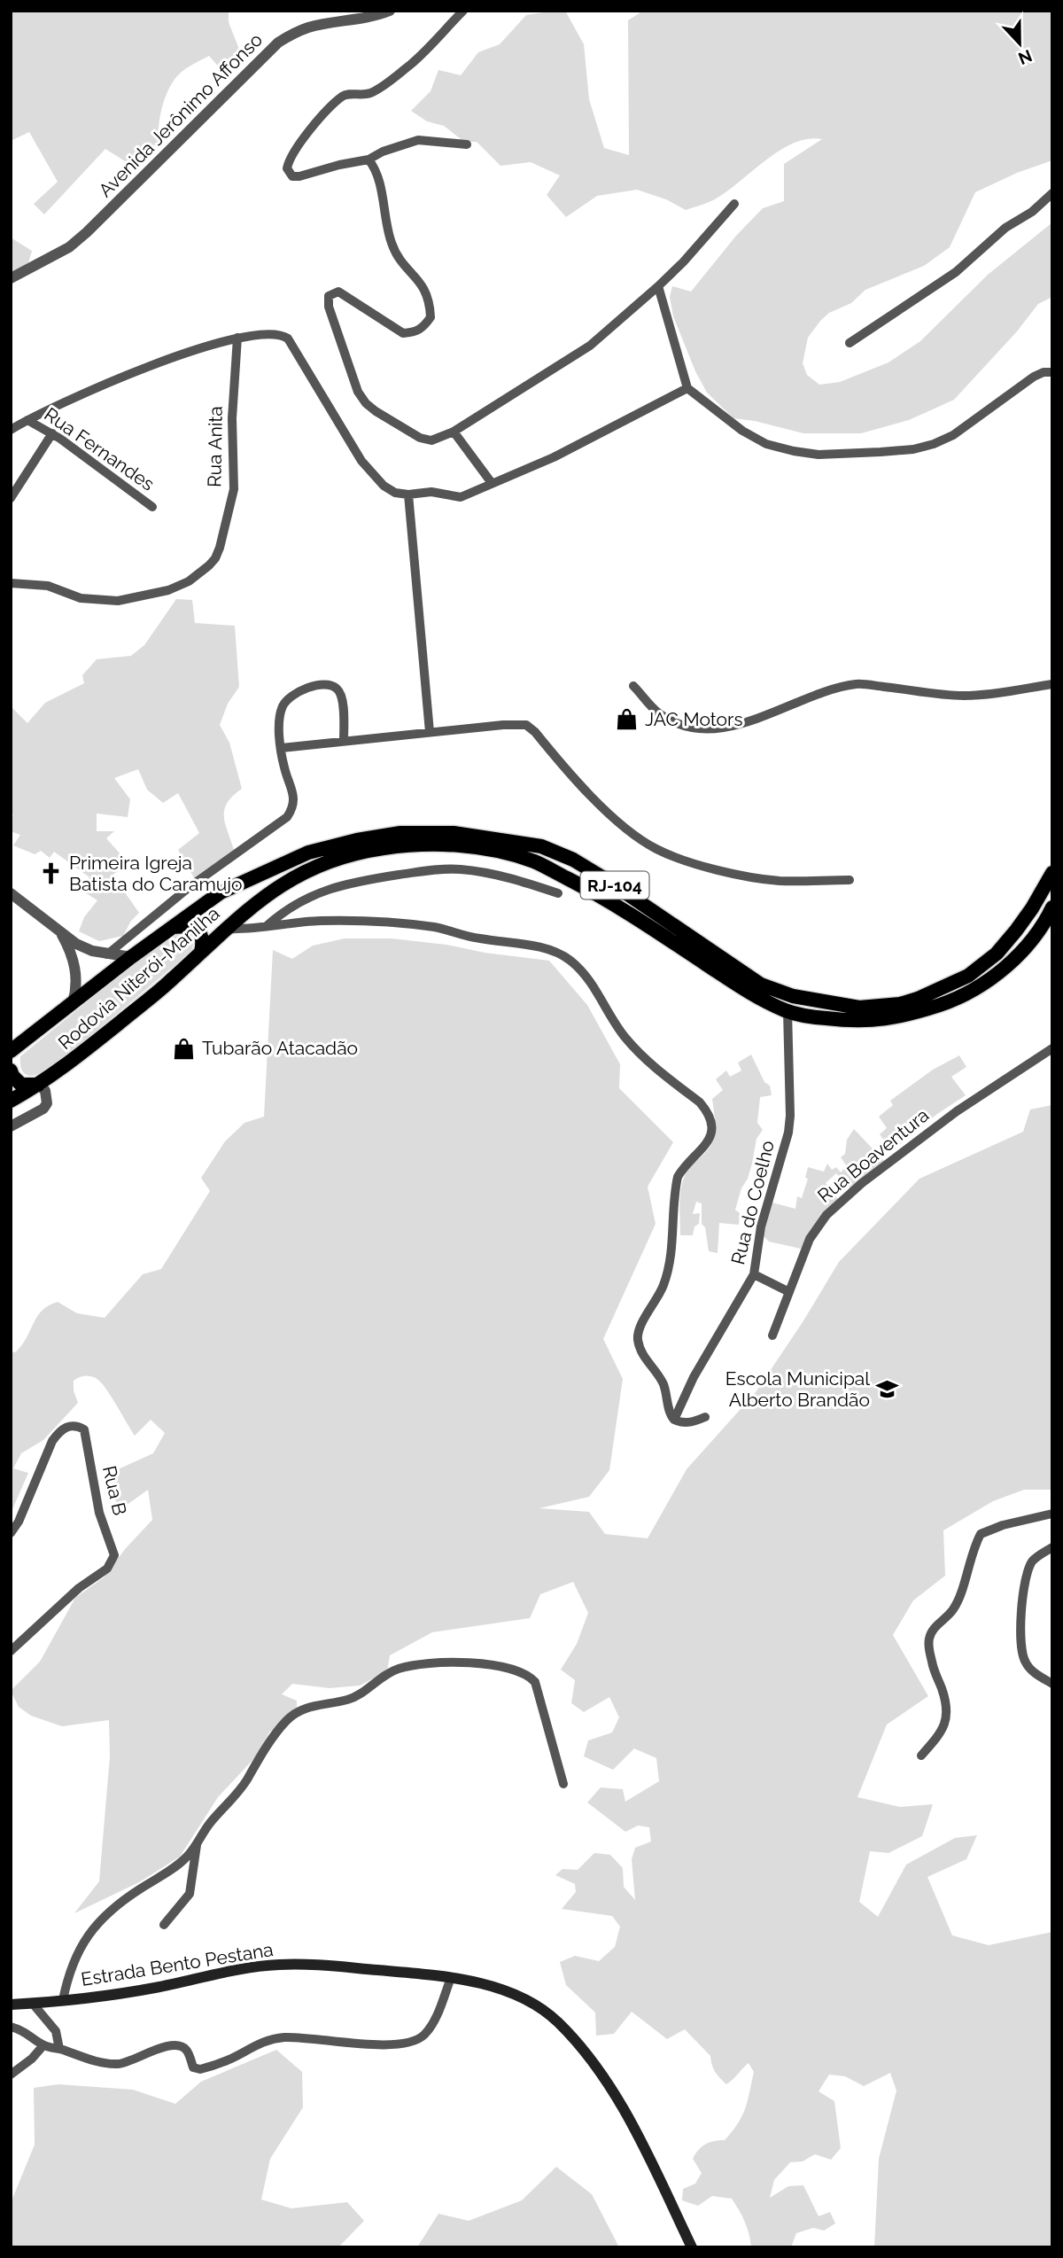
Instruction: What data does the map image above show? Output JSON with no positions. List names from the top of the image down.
{
  "streets": {
    "highway": ["RJ-104", "Rodovia Niterói-Manilha"],
    "main road": ["Estrada Bento Pestana"],
    "street": [
      "Avenida Jerônimo Affonso",
      "Rua Anita",
      "Rua Fernandes",
      "Rua Boaventura",
      "Rua do Coelho",
      "Rua B"
    ]
  },
  "crossings": [
    ["Rodovia Niterói-Manilha", "Rua do Coelho"]
  ],
  "places": {
    "shop": ["JAC Motors", "Tubarão Atacadão"],
    "church": ["Primeira Igreja Batista do Caramujo"],
    "school or university": ["Escola Municipal Alberto Brandão"]
  },
  "north": "bottom"
}
